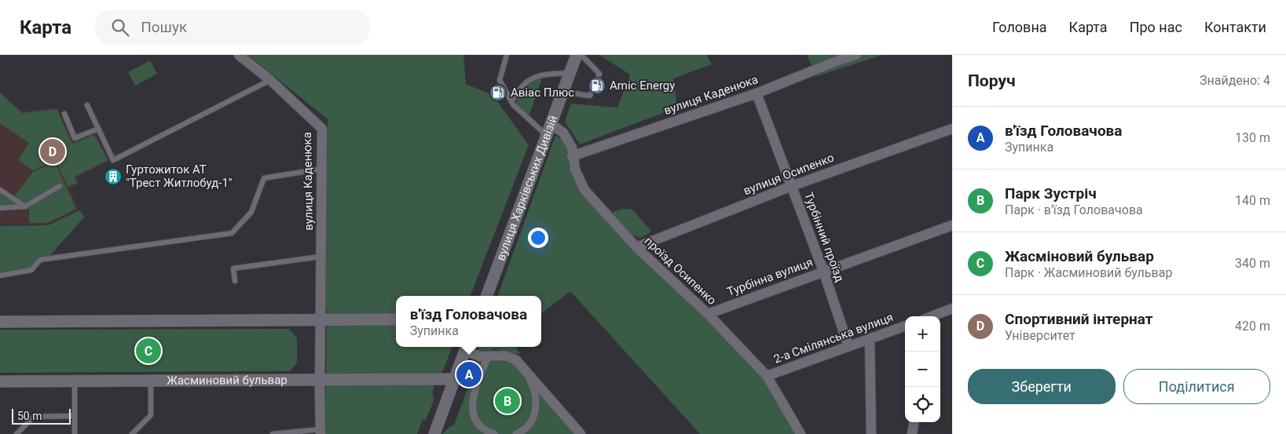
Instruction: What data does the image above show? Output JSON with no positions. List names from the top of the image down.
{
  "streets": {
    "street": [
      "вулиця Каденюка",
      "вулиця Осипенко",
      "вулиця Харківських Дивізій",
      "Турбінний проїзд",
      "проїзд Осипенко",
      "Турбінна вулиця",
      "2-а Смілянська вулиця",
      "Жасминовий бульвар"
    ]
  },
  "crossings": [
    ["вулиця Каденюка", "Турбінний проїзд"],
    ["вулиця Каденюка", "проїзд Осипенко"],
    ["вулиця Каденюка", "Жасминовий бульвар"],
    ["вулиця Осипенко", "Турбінний проїзд"],
    ["вулиця Осипенко", "проїзд Осипенко"],
    ["вулиця Харківських Дивізій", "проїзд Осипенко"],
    ["Турбінний проїзд", "Турбінна вулиця"],
    ["Турбінний проїзд", "2-а Смілянська вулиця"],
    ["проїзд Осипенко", "Турбінна вулиця"],
    ["проїзд Осипенко", "2-а Смілянська вулиця"]
  ],
  "places": {
    "fuel station": ["Amic Energy", "Авіас Плюс"],
    "building": ["Гуртожиток АТ \"Трест Житлобуд-1\""]
  },
  "scale_bar": "50 m",
  "page": {
    "header": "Карта",
    "search": "Пошук",
    "nav": [
      "Головна",
      "Карта",
      "Про нас",
      "Контакти"
    ],
    "heading": ["Поруч", "Знайдено: 4"],
    "list": [
      {
        "mark": "A",
        "name": "в'їзд Головачова",
        "note": "Зупинка",
        "value": "130 m"
      },
      {
        "mark": "B",
        "name": "Парк Зустріч",
        "note": "Парк · в'їзд Головачова",
        "value": "140 m"
      },
      {
        "mark": "C",
        "name": "Жасміновий бульвар",
        "note": "Парк · Жасминовий бульвар",
        "value": "340 m"
      },
      {
        "mark": "D",
        "name": "Спортивний інтернат",
        "note": "Університет",
        "value": "420 m"
      }
    ],
    "pins": [
      "D",
      "C",
      "A",
      "B"
    ],
    "popup": ["в'їзд Головачова", "Зупинка"],
    "map_buttons": ["+", "−"],
    "buttons": ["Зберегти", "Поділитися"],
    "scale": "50 m"
  }
}
